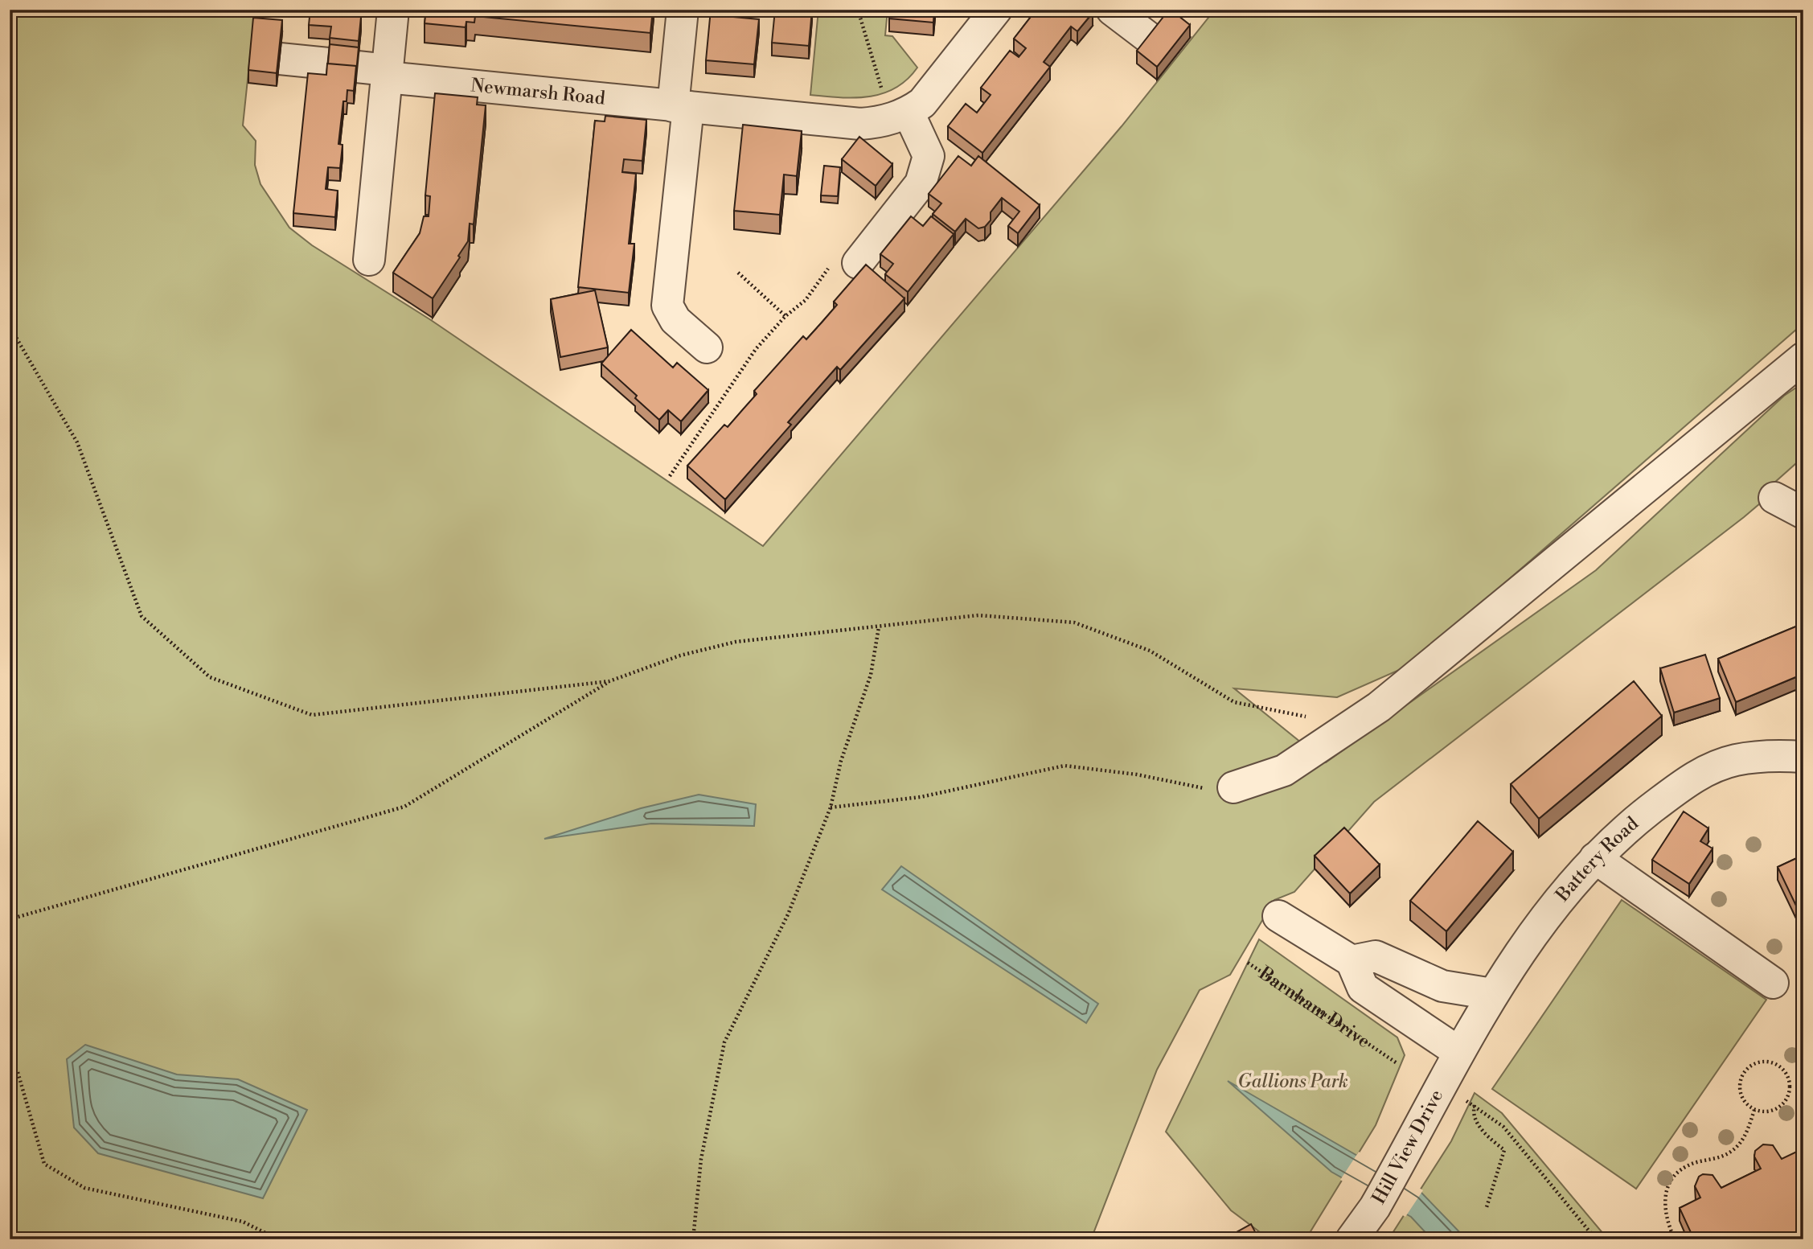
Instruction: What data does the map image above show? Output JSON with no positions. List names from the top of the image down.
{
  "streets": {
    "street": ["Newmarsh Road", "Battery Road", "Hill View Drive"],
    "path": ["Barnham Drive"]
  },
  "crossings": [
    ["Battery Road", "Hill View Drive"]
  ],
  "parks": ["Gallions Park"]
}
